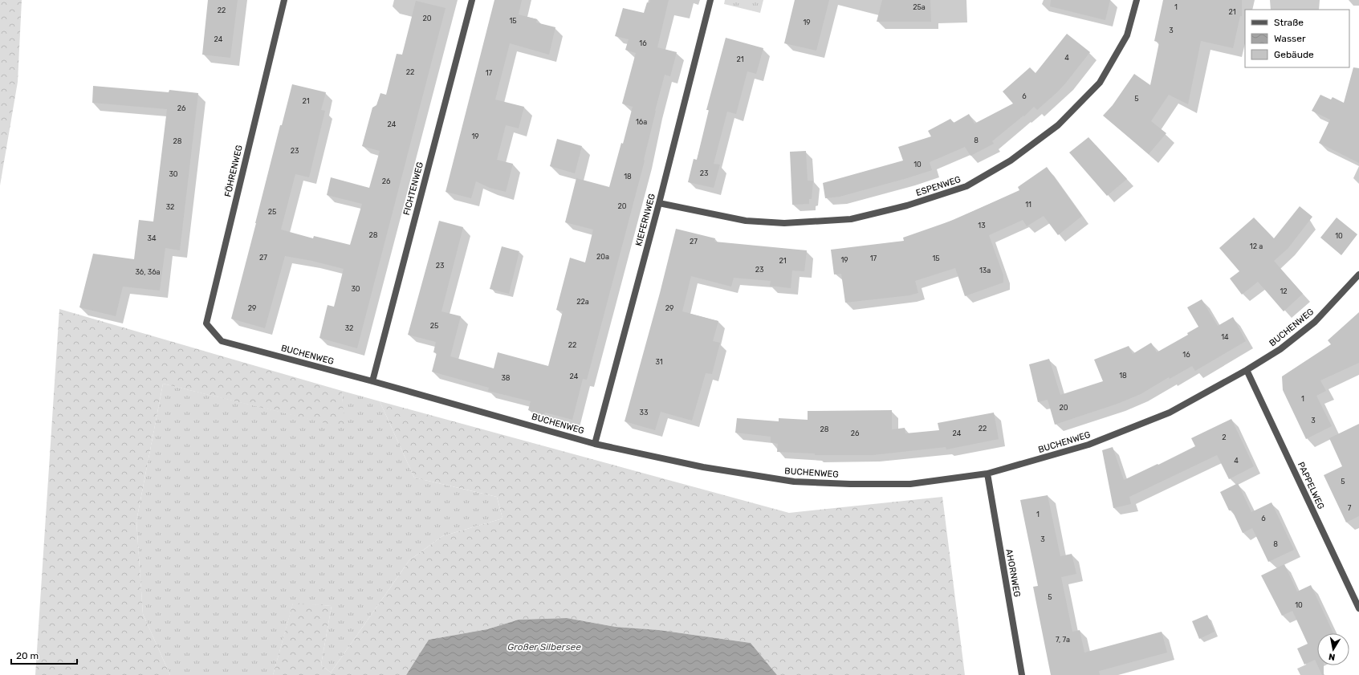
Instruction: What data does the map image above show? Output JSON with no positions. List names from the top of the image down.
{
  "streets": {
    "street": [
      "FÖHRENWEG",
      "ESPENWEG",
      "FICHTENWEG",
      "KIEFERNWEG",
      "BUCHENWEG",
      "PAPPELWEG",
      "AHORNWEG"
    ]
  },
  "crossings": [
    ["FÖHRENWEG", "BUCHENWEG"],
    ["ESPENWEG", "KIEFERNWEG"],
    ["FICHTENWEG", "BUCHENWEG"],
    ["KIEFERNWEG", "BUCHENWEG"],
    ["BUCHENWEG", "PAPPELWEG"],
    ["BUCHENWEG", "AHORNWEG"]
  ],
  "water": ["Großer Silbersee"],
  "house_numbers": [
    "25a",
    "1",
    "22",
    "21",
    "20",
    "15",
    "19",
    "3",
    "24",
    "16",
    "4",
    "21",
    "22",
    "17",
    "6",
    "5",
    "21",
    "26",
    "16a",
    "24",
    "19",
    "8",
    "28",
    "23",
    "10",
    "23",
    "30",
    "18",
    "26",
    "11",
    "20",
    "32",
    "25",
    "13",
    "28",
    "10",
    "34",
    "27",
    "12 a",
    "20a",
    "27",
    "17",
    "15",
    "19",
    "21",
    "23",
    "23",
    "13a",
    "36, 36a",
    "30",
    "12",
    "22a",
    "29",
    "29",
    "25",
    "32",
    "14",
    "22",
    "16",
    "31",
    "18",
    "24",
    "38",
    "1",
    "20",
    "33",
    "3",
    "22",
    "28",
    "26",
    "24",
    "2",
    "4",
    "5",
    "7",
    "1",
    "6",
    "3",
    "8",
    "5",
    "10",
    "7, 7a"
  ],
  "legend": ["Straße", "Wasser", "Gebäude"],
  "scale_bar": "20 m",
  "north": "bottom"
}
